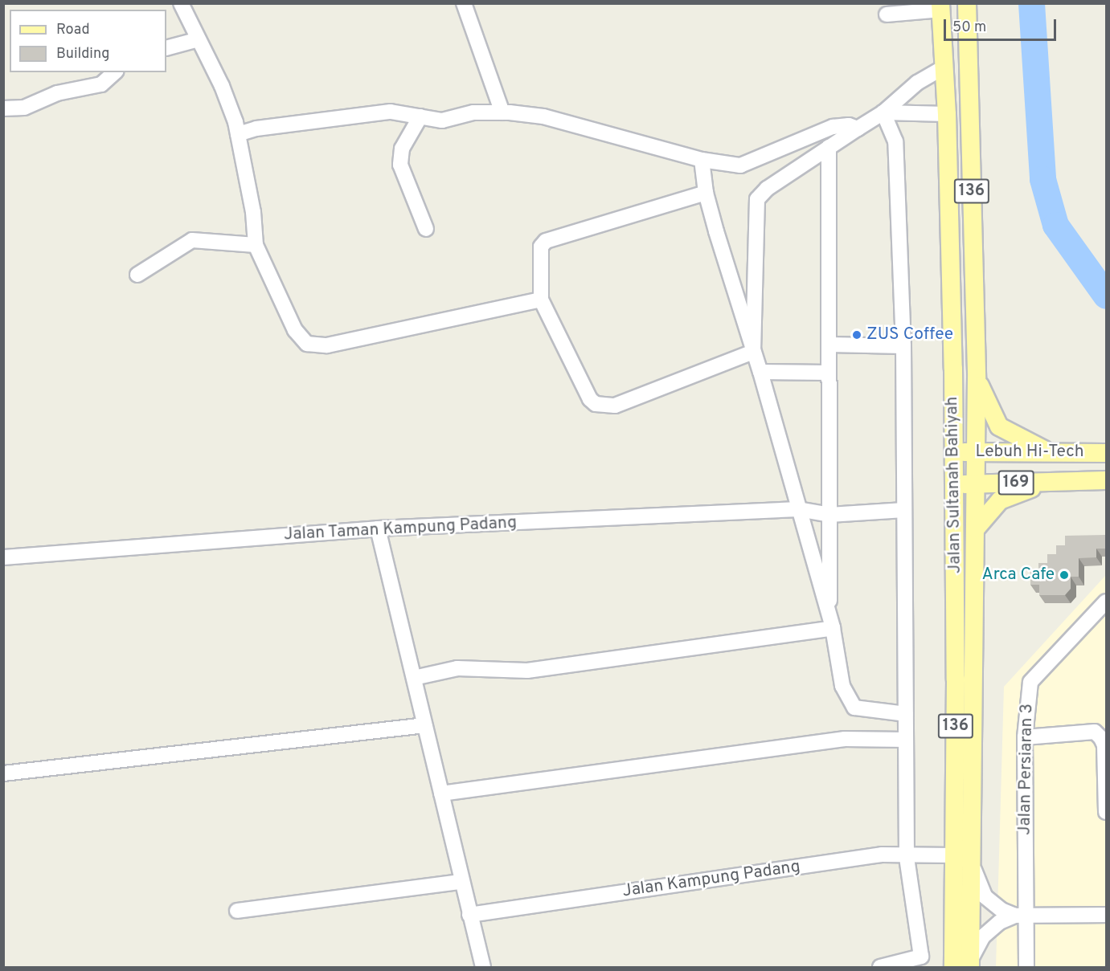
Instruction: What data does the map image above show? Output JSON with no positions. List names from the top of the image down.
{
  "streets": {
    "main road": [
      "136",
      "Lebuh Hi-Tech",
      "169",
      "Jalan Sultanah Bahiyah"
    ],
    "street": ["Jalan Taman Kampung Padang", "Jalan Persiaran 3", "Jalan Kampung Padang"]
  },
  "crossings": [
    ["Lebuh Hi-Tech", "Jalan Sultanah Bahiyah"],
    ["Jalan Sultanah Bahiyah", "Jalan Kampung Padang"]
  ],
  "places": ["ZUS Coffee", "Arca Cafe"],
  "legend": ["Road", "Building"],
  "scale_bar": "50 m"
}
